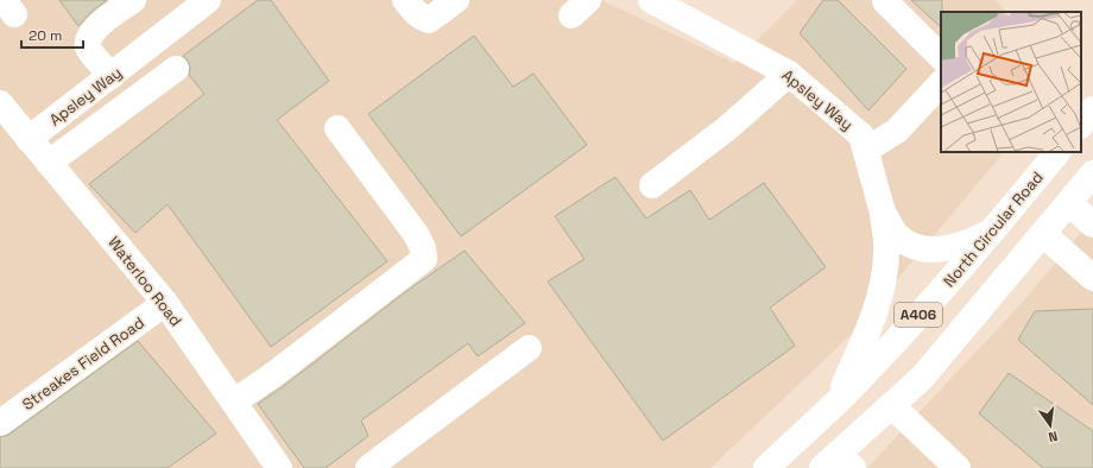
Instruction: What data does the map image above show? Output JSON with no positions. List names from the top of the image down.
{
  "streets": {
    "main road": [
      "Apsley Way",
      "North Circular Road",
      "Waterloo Road",
      "A406",
      "Streakes Field Road"
    ]
  },
  "crossings": [
    ["Apsley Way", "Waterloo Road"],
    ["Waterloo Road", "Streakes Field Road"]
  ],
  "scale_bar": "20 m",
  "north": "bottom"
}
